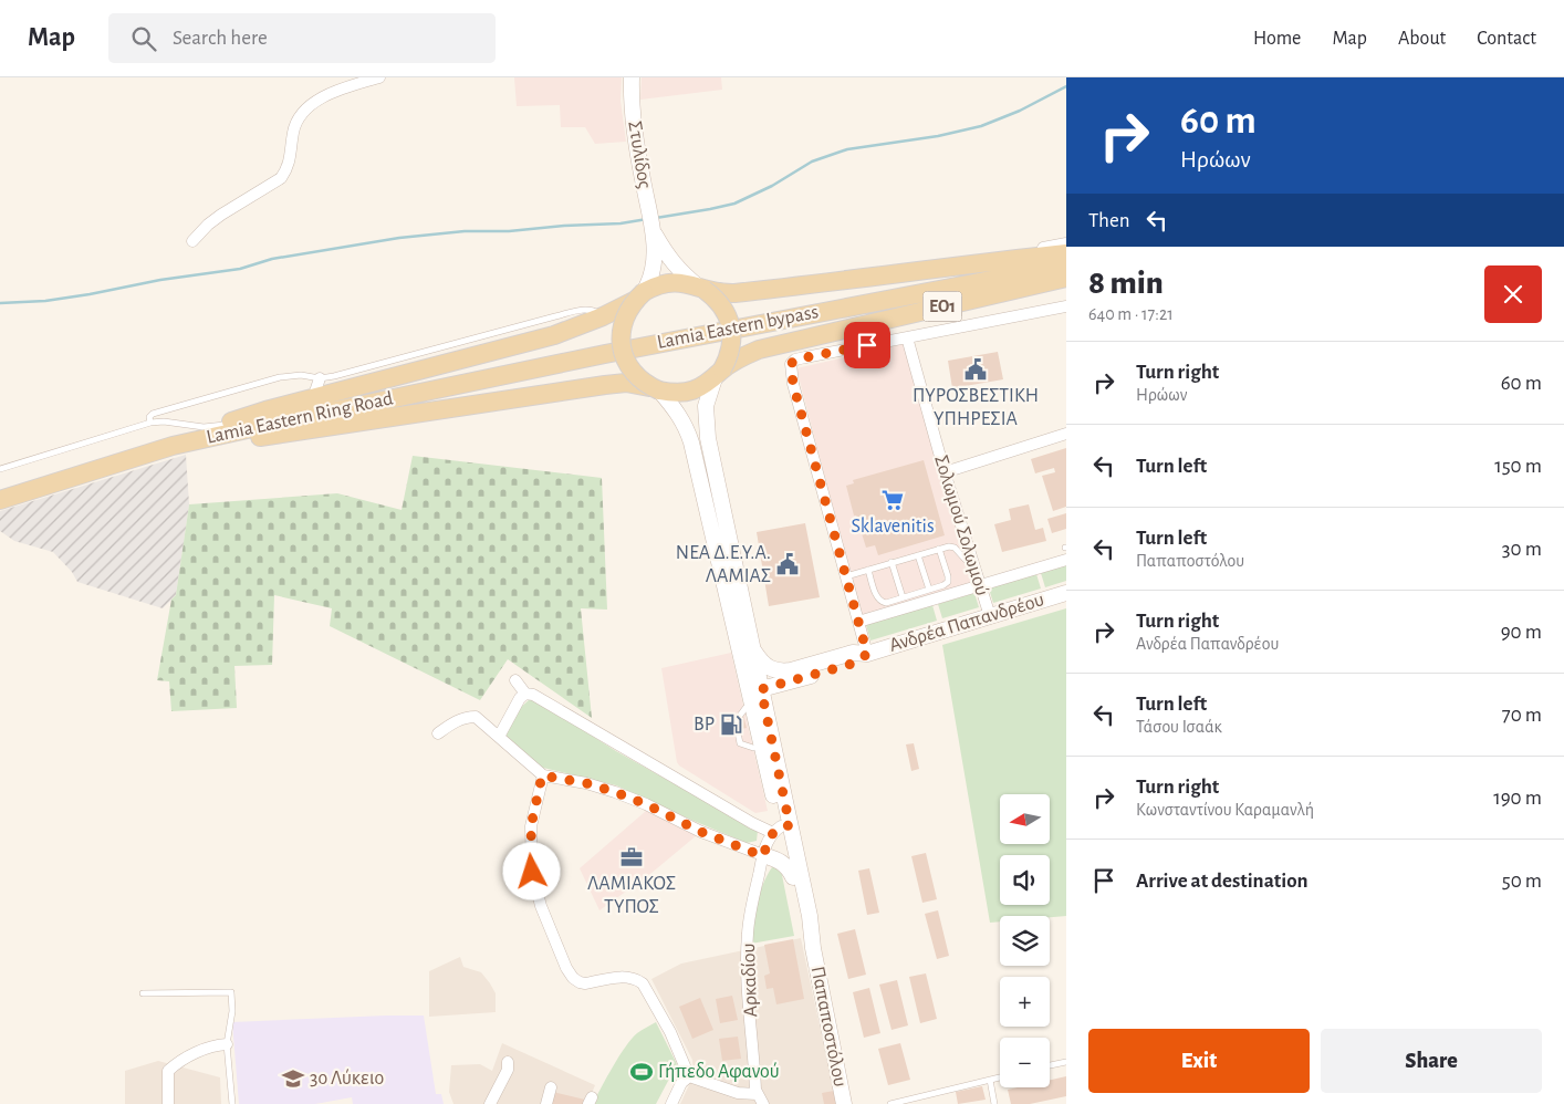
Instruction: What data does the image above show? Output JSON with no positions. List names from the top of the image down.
{
  "streets": {
    "main road": [
      "Στυλίδος",
      "ΕΟ1",
      "Lamia Eastern Ring Road",
      "Ανδρέα Παπανδρέου",
      "Παπαποστόλου"
    ],
    "street": ["Σολωμού Σολωμού", "Αρκαδίου"]
  },
  "crossings": [
    ["Στυλίδος", "ΕΟ1"],
    ["Στυλίδος", "Παπαποστόλου"],
    ["ΕΟ1", "Παπαποστόλου"],
    ["Σολωμού Σολωμού", "Ανδρέα Παπανδρέου"],
    ["Ανδρέα Παπανδρέου", "Παπαποστόλου"],
    ["Αρκαδίου", "Παπαποστόλου"]
  ],
  "places": {
    "public building": ["ΠΥΡΟΣΒΕΣΤΙΚΗ ΥΠΗΡΕΣΙΑ", "ΝΕΑ Δ.Ε.Υ.Α. ΛΑΜΙΑΣ"],
    "supermarket": ["Sklavenitis"],
    "fuel station": ["BP"],
    "office": ["ΛΑΜΙΑΚΟΣ ΤΥΠΟΣ"],
    "sports": ["Γήπεδο Αφανού"],
    "school or university": ["3ο Λύκειο"]
  },
  "north": "left",
  "page": {
    "header": "Map",
    "search": "Search here",
    "nav": [
      "Home",
      "Map",
      "About",
      "Contact"
    ],
    "turn": ["60 m", "Ηρώων"],
    "then": "Then",
    "heading": ["8 min", "640 m · 17:21"],
    "list": [
      {
        "name": "Turn right",
        "note": "Ηρώων",
        "value": "60 m"
      },
      {
        "name": "Turn left",
        "value": "150 m"
      },
      {
        "name": "Turn left",
        "note": "Παπαποστόλου",
        "value": "30 m"
      },
      {
        "name": "Turn right",
        "note": "Ανδρέα Παπανδρέου",
        "value": "90 m"
      },
      {
        "name": "Turn left",
        "note": "Τάσου Ισαάκ",
        "value": "70 m"
      },
      {
        "name": "Turn right",
        "note": "Κωνσταντίνου Καραμανλή",
        "value": "190 m"
      },
      {
        "name": "Arrive at destination",
        "value": "50 m"
      }
    ],
    "map_buttons": ["+", "−"],
    "buttons": ["Exit", "Share"]
  }
}
